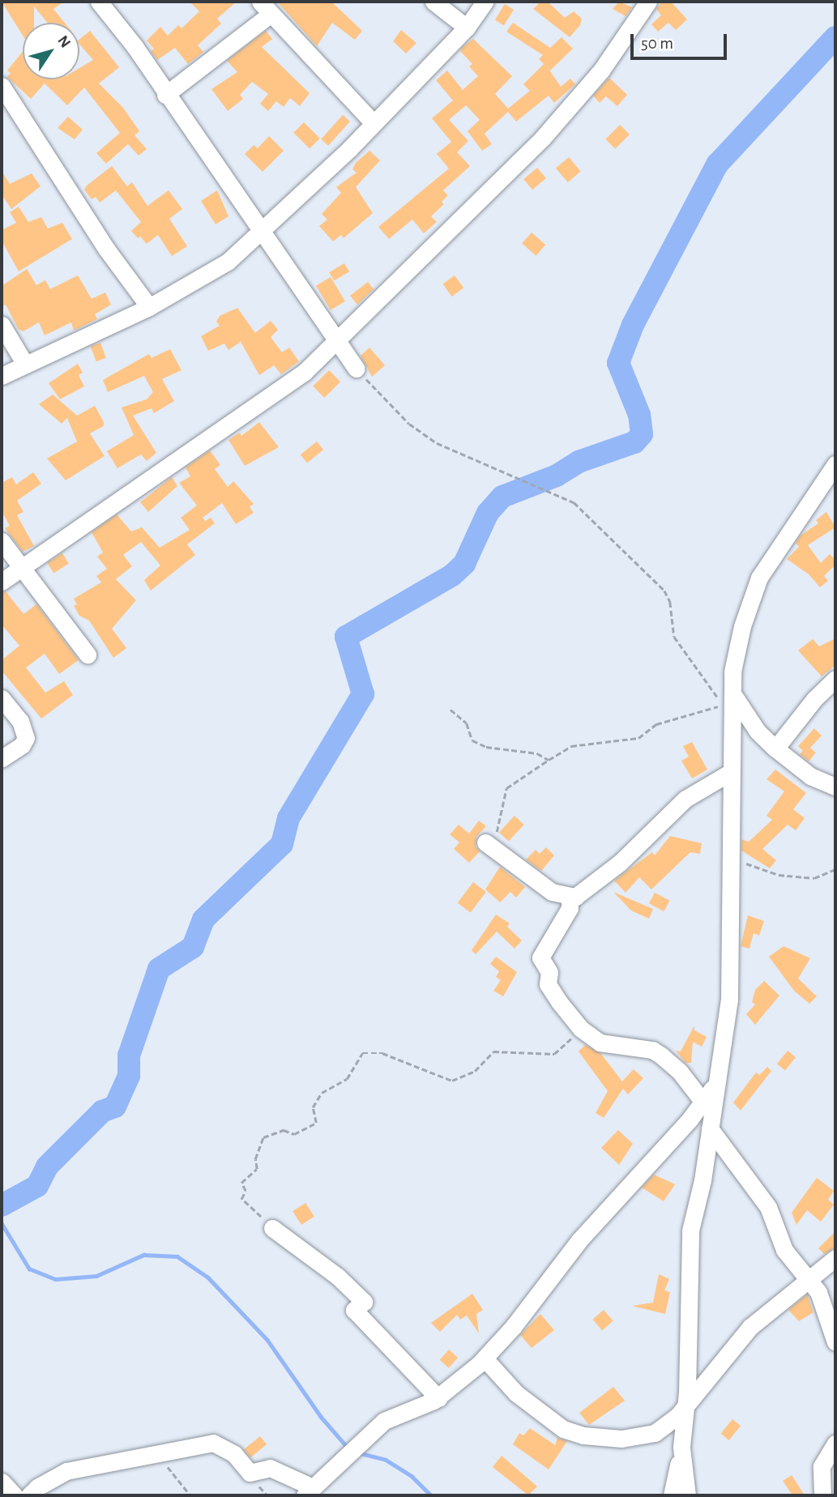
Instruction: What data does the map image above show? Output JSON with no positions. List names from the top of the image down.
{
  "scale_bar": "50 m",
  "north": "top right"
}
